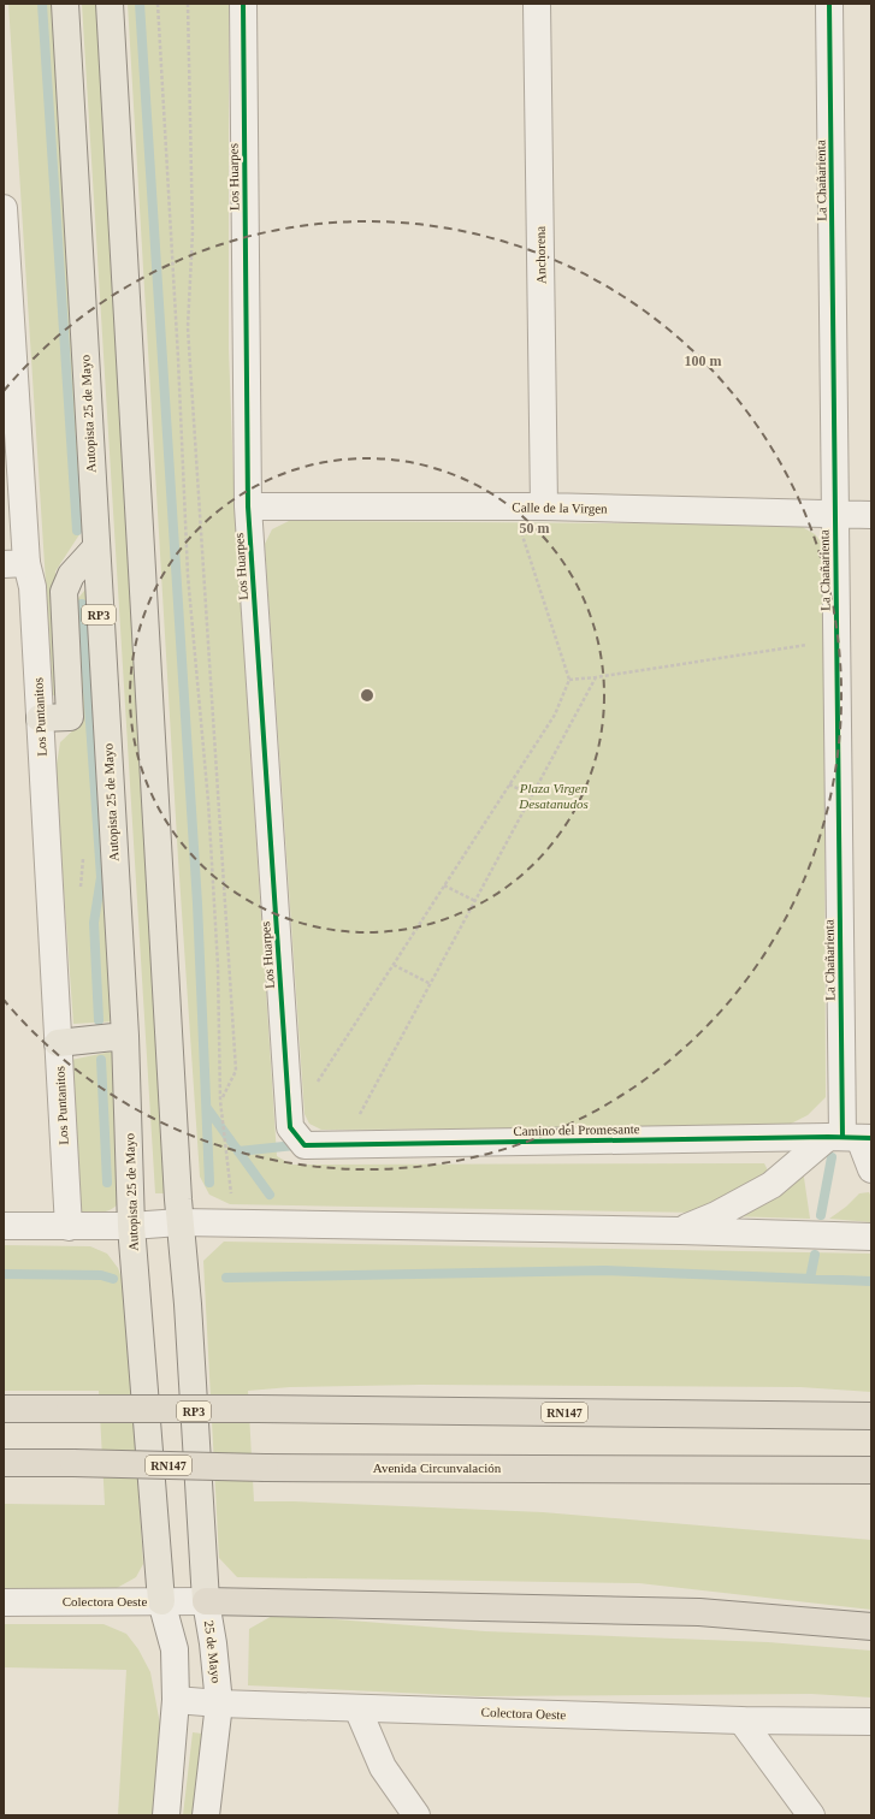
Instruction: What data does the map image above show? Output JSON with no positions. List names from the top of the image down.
{
  "streets": {
    "highway": ["RN147", "Avenida Circunvalación"],
    "main road": ["Autopista 25 de Mayo", "RP3"],
    "street": [
      "Los Huarpes",
      "La Chañarienta",
      "Anchorena",
      "Calle de la Virgen",
      "Los Puntanitos",
      "Camino del Promesante",
      "Colectora Oeste",
      "25 de Mayo"
    ]
  },
  "crossings": [
    ["Los Huarpes", "Calle de la Virgen"],
    ["Los Huarpes", "Camino del Promesante"],
    ["La Chañarienta", "Calle de la Virgen"],
    ["La Chañarienta", "Camino del Promesante"],
    ["Anchorena", "Calle de la Virgen"],
    ["Autopista 25 de Mayo", "RP3"],
    ["Autopista 25 de Mayo", "Colectora Oeste"],
    ["RP3", "Colectora Oeste"],
    ["RP3", "25 de Mayo"],
    ["Colectora Oeste", "25 de Mayo"]
  ],
  "parks": ["Plaza Virgen Desatanudos"],
  "rings": ["100 m", "50 m"]
}
